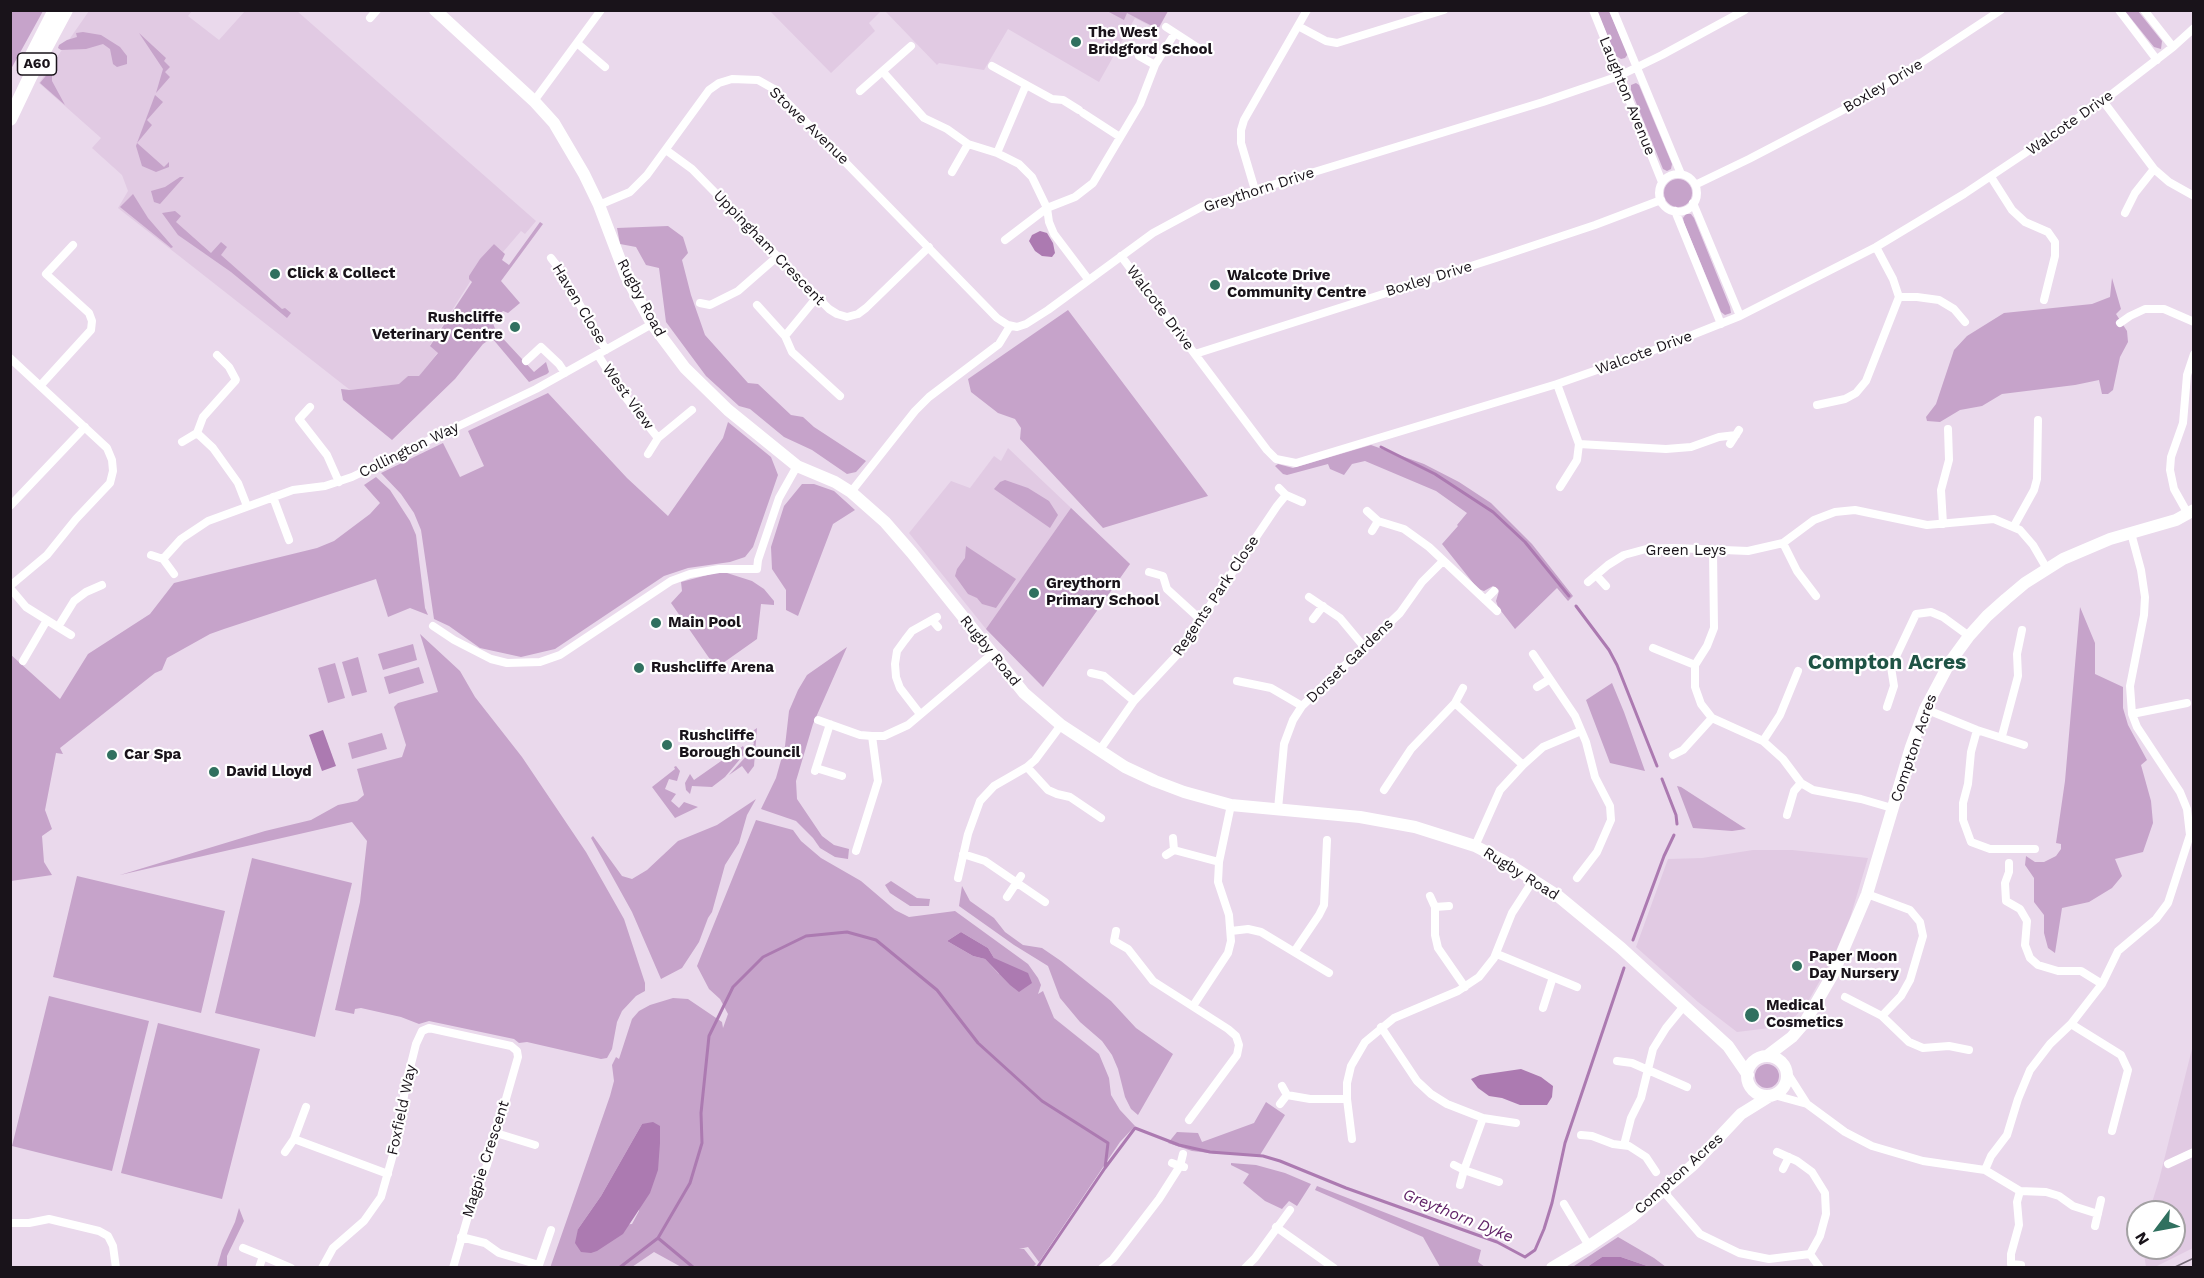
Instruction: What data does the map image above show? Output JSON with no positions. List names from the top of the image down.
{
  "streets": {
    "main road": ["A60"],
    "street": [
      "Boxley Drive",
      "Laughton Avenue",
      "Walcote Drive",
      "Stowe Avenue",
      "Greythorn Drive",
      "Uppingham Crescent",
      "Rugby Road",
      "Haven Close",
      "West View",
      "Collington Way",
      "Green Leys",
      "Regents Park Close",
      "Dorset Gardens",
      "Compton Acres",
      "Foxfield Way",
      "Magpie Crescent"
    ]
  },
  "crossings": [
    ["Boxley Drive", "Laughton Avenue"],
    ["Boxley Drive", "Walcote Drive"],
    ["Laughton Avenue", "Greythorn Drive"],
    ["Walcote Drive", "Greythorn Drive"],
    ["Stowe Avenue", "Greythorn Drive"],
    ["Stowe Avenue", "Uppingham Crescent"],
    ["Stowe Avenue", "Rugby Road"],
    ["Rugby Road", "Collington Way"],
    ["Rugby Road", "Regents Park Close"],
    ["Rugby Road", "Dorset Gardens"],
    ["Rugby Road", "Compton Acres"],
    ["Haven Close", "West View"],
    ["Haven Close", "Collington Way"],
    ["West View", "Collington Way"],
    ["Foxfield Way", "Magpie Crescent"]
  ],
  "districts": ["Compton Acres"],
  "water": ["Greythorn Dyke"],
  "places": [
    "The West Bridgford School",
    "Click & Collect",
    "Walcote Drive Community Centre",
    "Rushcliffe Veterinary Centre",
    "Greythorn Primary School",
    "Main Pool",
    "Rushcliffe Arena",
    "Rushcliffe Borough Council",
    "Car Spa",
    "David Lloyd",
    "Paper Moon Day Nursery",
    "Medical Cosmetics"
  ],
  "north": "bottom left"
}
